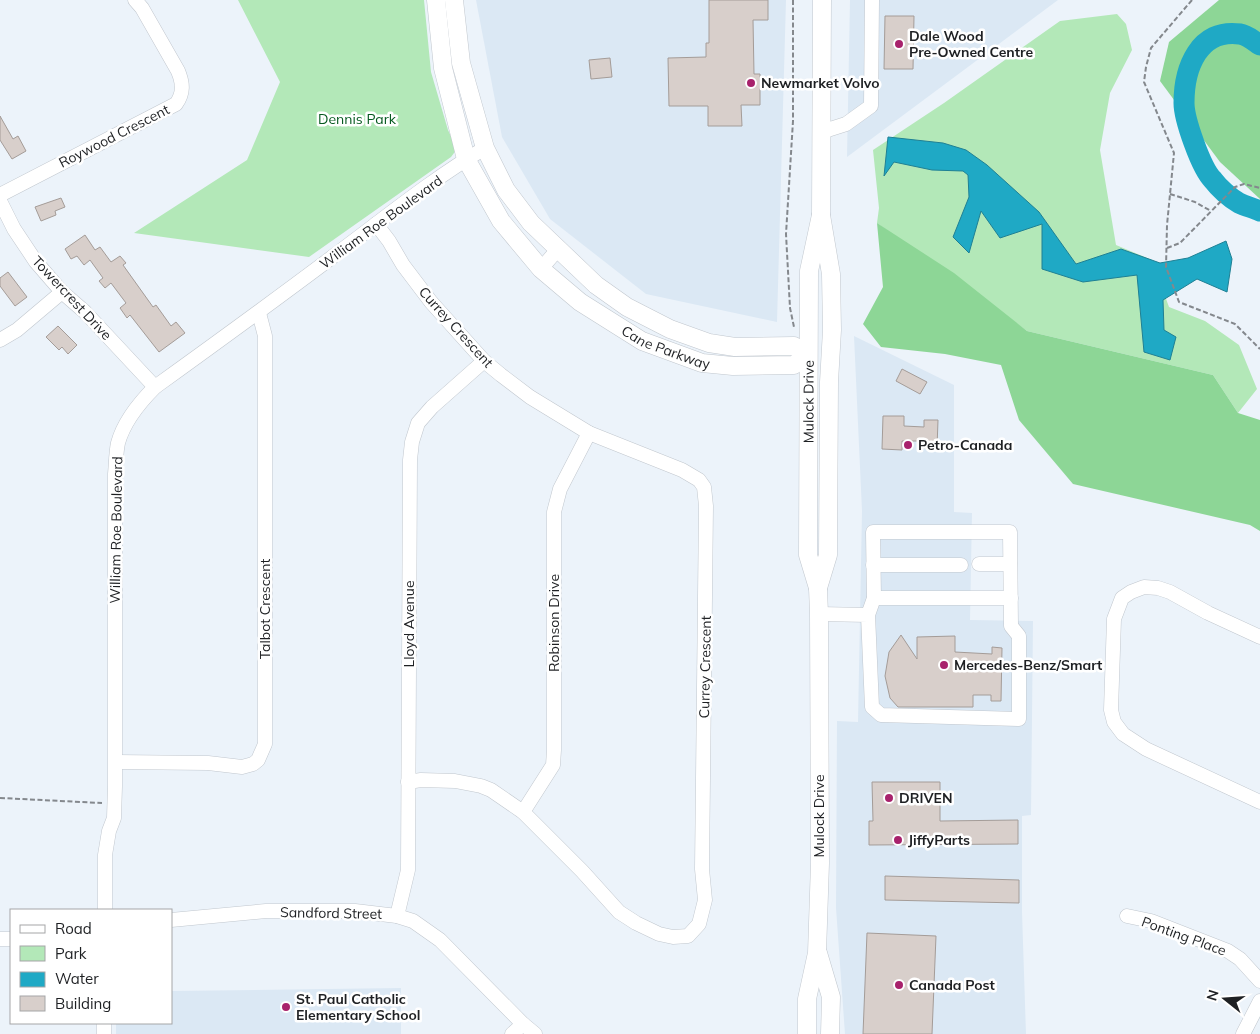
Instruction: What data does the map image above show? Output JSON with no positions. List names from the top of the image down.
{
  "streets": {
    "main road": ["Cane Parkway", "Mulock Drive"],
    "street": [
      "Roywood Crescent",
      "William Roe Boulevard",
      "Towercrest Drive",
      "Currey Crescent",
      "Talbot Crescent",
      "Robinson Drive",
      "Lloyd Avenue",
      "Sandford Street",
      "Ponting Place"
    ]
  },
  "crossings": [
    ["William Roe Boulevard", "Towercrest Drive"],
    ["William Roe Boulevard", "Currey Crescent"],
    ["William Roe Boulevard", "Cane Parkway"],
    ["William Roe Boulevard", "Talbot Crescent"],
    ["Currey Crescent", "Robinson Drive"],
    ["Currey Crescent", "Lloyd Avenue"],
    ["Cane Parkway", "Mulock Drive"],
    ["Lloyd Avenue", "Sandford Street"]
  ],
  "parks": ["Dennis Park"],
  "places": [
    "Dale Wood Pre-Owned Centre",
    "Newmarket Volvo",
    "Petro-Canada",
    "Mercedes-Benz/Smart",
    "DRIVEN",
    "JiffyParts",
    "Canada Post",
    "St. Paul Catholic Elementary School"
  ],
  "legend": [
    "Road",
    "Park",
    "Water",
    "Building"
  ],
  "north": "left"
}
